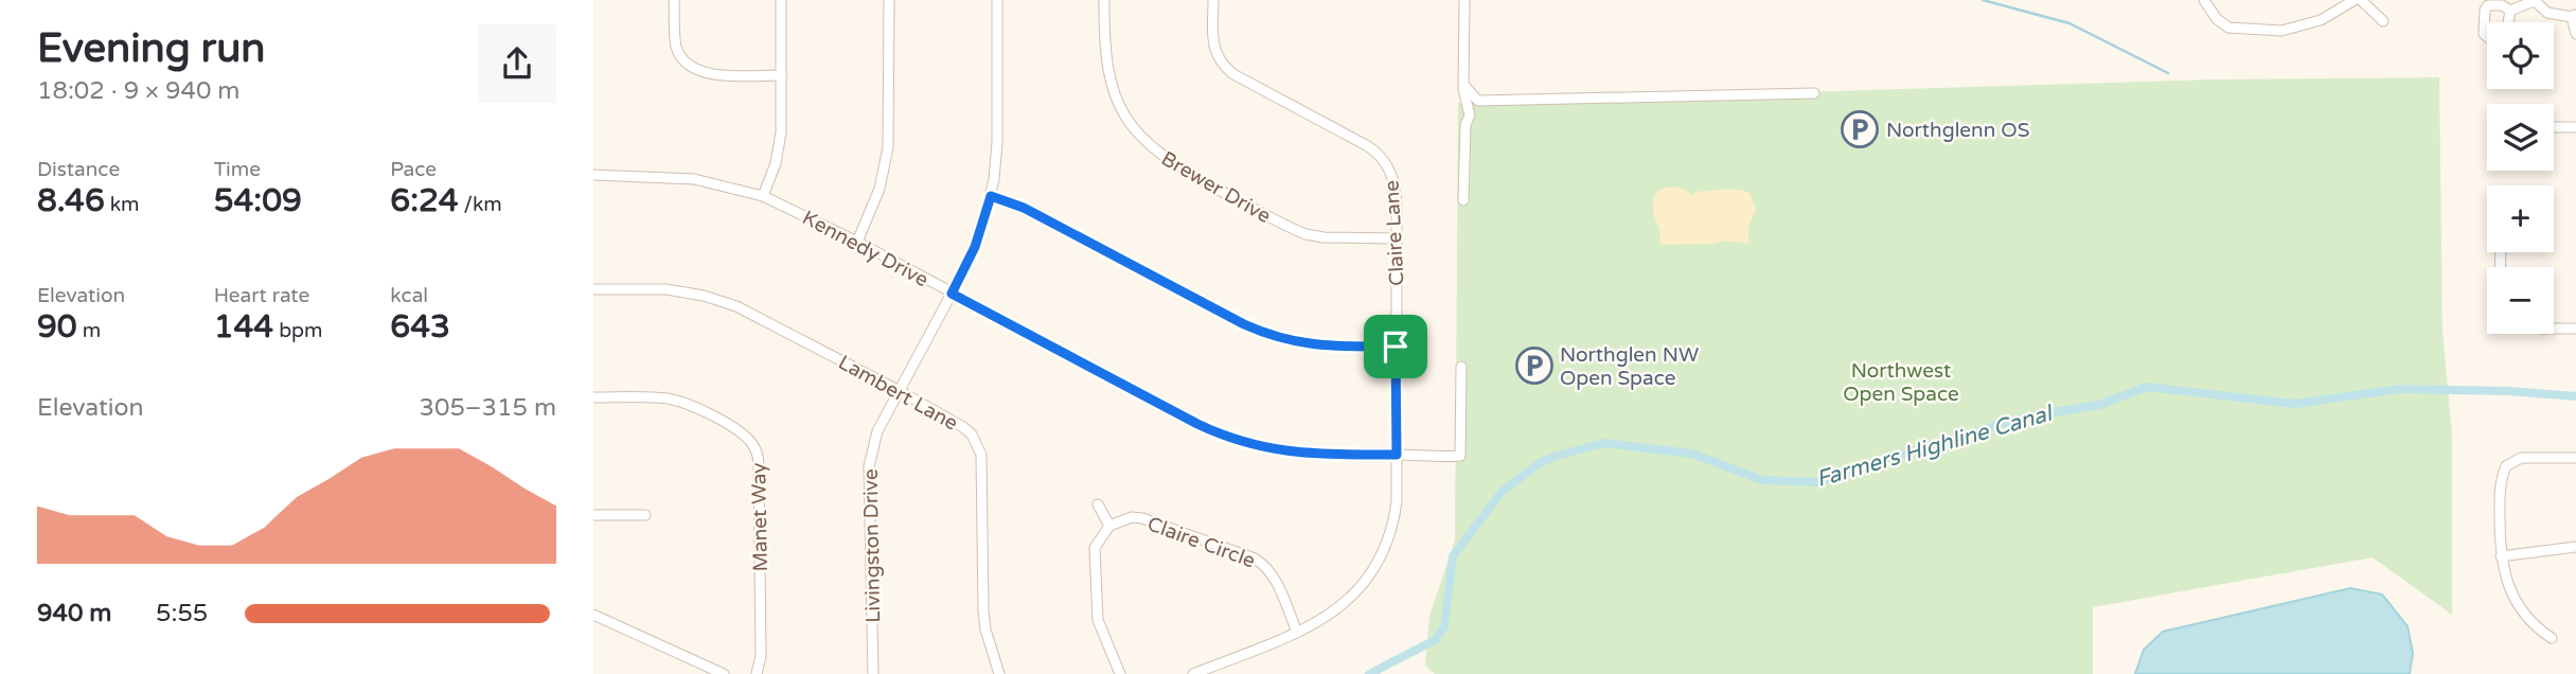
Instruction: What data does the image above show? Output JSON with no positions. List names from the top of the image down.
{
  "streets": {
    "street": [
      "Brewer Drive",
      "Claire Lane",
      "Kennedy Drive",
      "Lambert Lane",
      "Manet Way",
      "Claire Circle",
      "Livingston Drive"
    ]
  },
  "crossings": [
    ["Brewer Drive", "Claire Lane"],
    ["Claire Lane", "Kennedy Drive"],
    ["Claire Lane", "Claire Circle"],
    ["Kennedy Drive", "Livingston Drive"],
    ["Lambert Lane", "Livingston Drive"]
  ],
  "water": ["Farmers Highline Canal"],
  "parks": ["Northwest Open Space"],
  "places": {
    "parking": ["Northglenn OS", "Northglen NW Open Space"]
  },
  "page": {
    "heading": ["Evening run", "18:02 · 9 × 940 m"],
    "map_buttons": ["+", "−"],
    "stats": [
      ["Distance", "8.46 km"],
      ["Time", "54:09"],
      ["Pace", "6:24 /km"],
      ["Elevation", "90 m"],
      ["Heart rate", "144 bpm"],
      ["kcal", "643"]
    ],
    "chart": ["Elevation", "305–315 m"],
    "list": [
      {
        "name": "940 m",
        "note": "5:55"
      }
    ]
  }
}
